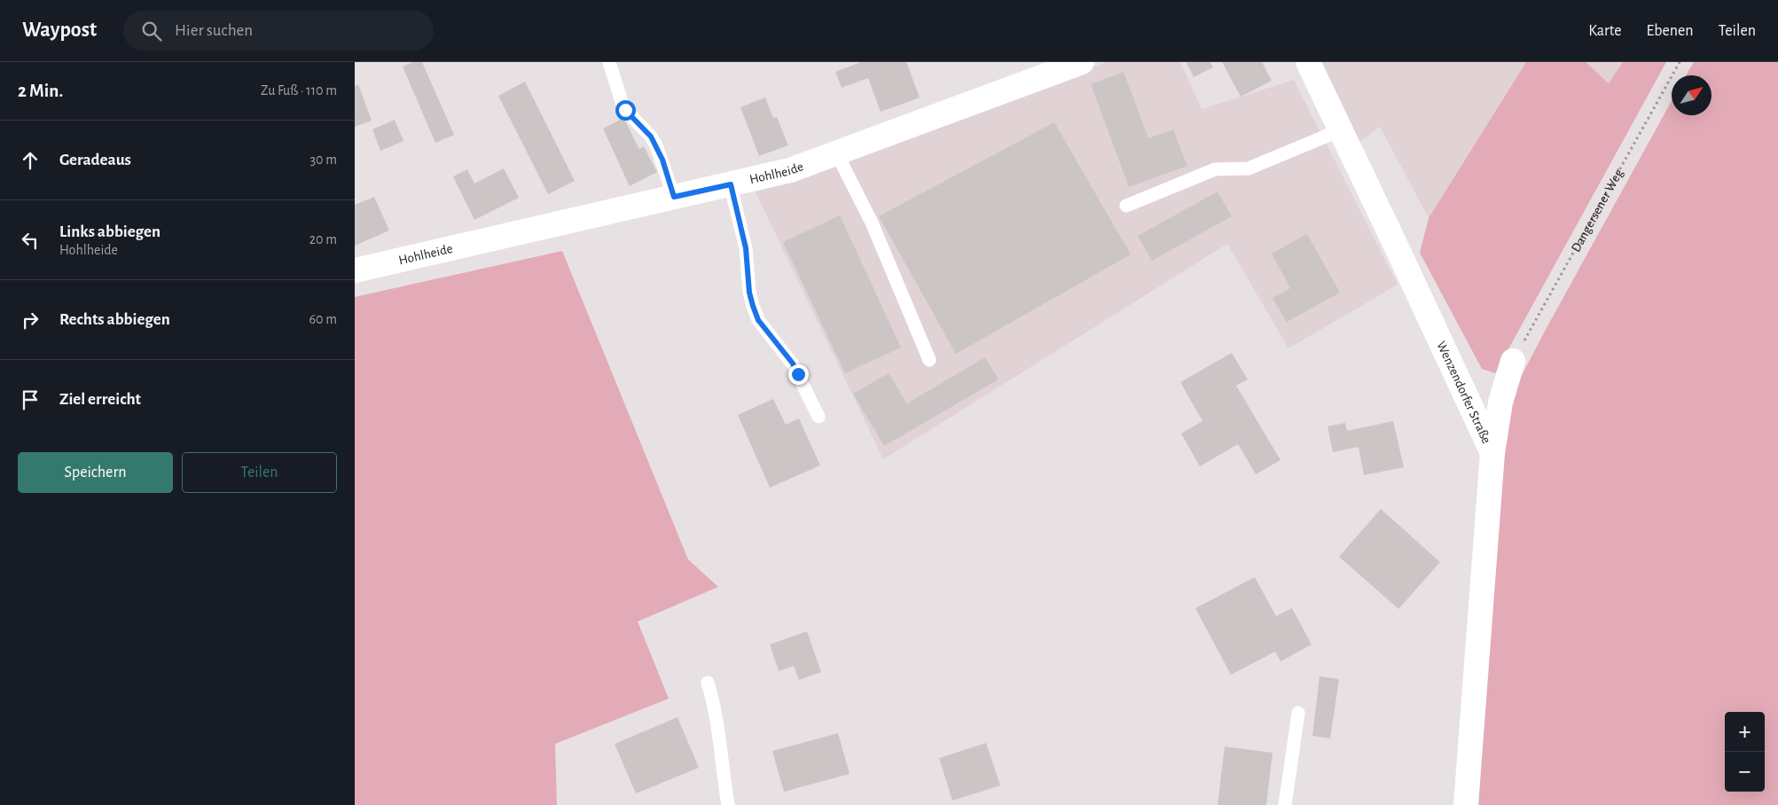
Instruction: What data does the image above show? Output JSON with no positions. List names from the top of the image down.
{
  "streets": {
    "street": ["Hohlheide", "Wenzendorfer Straße"],
    "path": ["Dangersener Weg"]
  },
  "north": "top right",
  "page": {
    "header": "Waypost",
    "search": "Hier suchen",
    "nav": ["Karte", "Ebenen", "Teilen"],
    "heading": ["2 Min.", "Zu Fuß · 110 m"],
    "list": [
      ["Geradeaus", "30 m"],
      ["Links abbiegen", "Hohlheide", "20 m"],
      ["Rechts abbiegen", "60 m"],
      "Ziel erreicht"
    ],
    "buttons": ["Speichern", "Teilen"],
    "map_buttons": ["+", "−"]
  }
}
